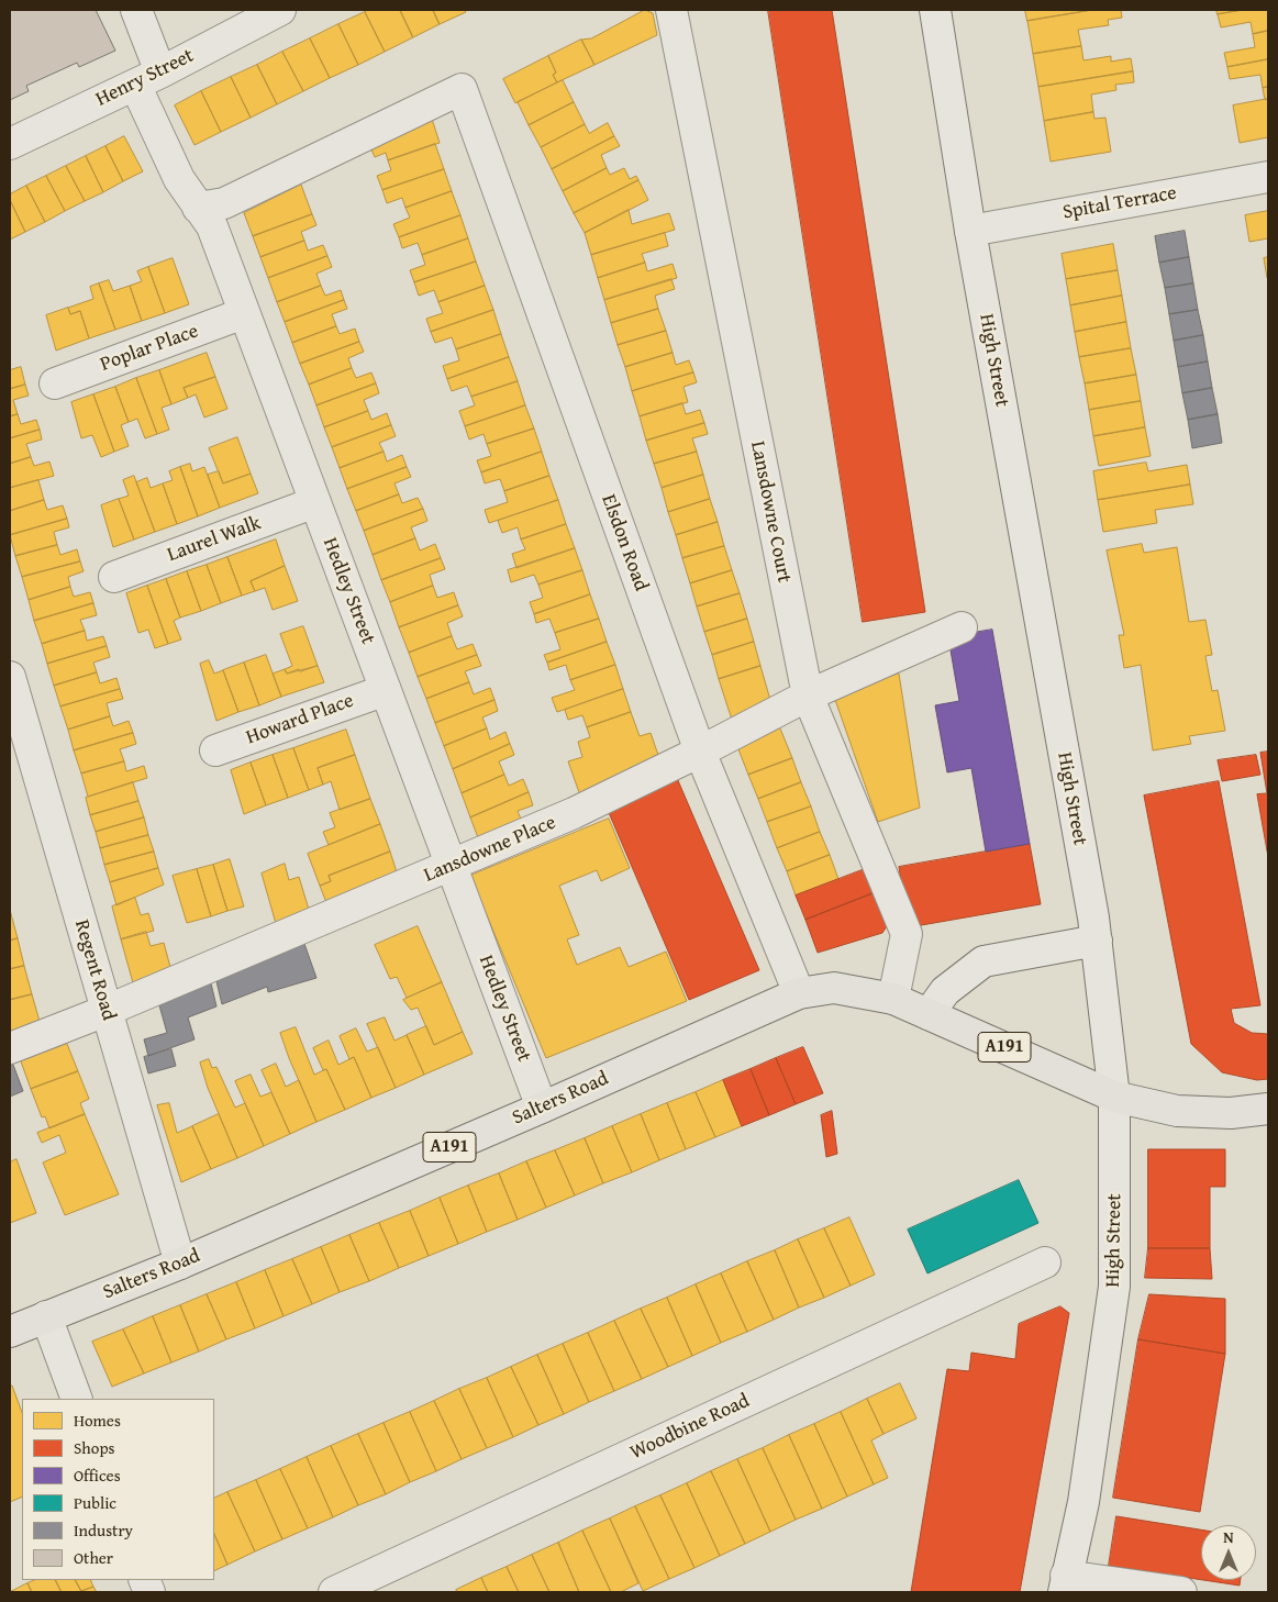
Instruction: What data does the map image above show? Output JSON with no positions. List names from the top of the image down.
{
  "streets": {
    "main road": ["A191", "Salters Road"],
    "street": [
      "Henry Street",
      "Spital Terrace",
      "Poplar Place",
      "High Street",
      "Lansdowne Court",
      "Laurel Walk",
      "Elsdon Road",
      "Hedley Street",
      "Howard Place",
      "Lansdowne Place",
      "Regent Road",
      "Woodbine Road"
    ]
  },
  "crossings": [
    ["Henry Street", "Hedley Street"],
    ["Spital Terrace", "High Street"],
    ["Poplar Place", "Hedley Street"],
    ["High Street", "A191"],
    ["High Street", "Salters Road"],
    ["Lansdowne Court", "Lansdowne Place"],
    ["Lansdowne Court", "Salters Road"],
    ["Laurel Walk", "Hedley Street"],
    ["Elsdon Road", "Hedley Street"],
    ["Elsdon Road", "Lansdowne Place"],
    ["Elsdon Road", "Salters Road"],
    ["Hedley Street", "Howard Place"],
    ["Hedley Street", "Lansdowne Place"],
    ["Hedley Street", "Salters Road"],
    ["Lansdowne Place", "Regent Road"],
    ["Regent Road", "Salters Road"],
    ["A191", "Salters Road"]
  ],
  "legend": [
    "Homes",
    "Shops",
    "Offices",
    "Public",
    "Industry",
    "Other"
  ],
  "north": "top"
}
